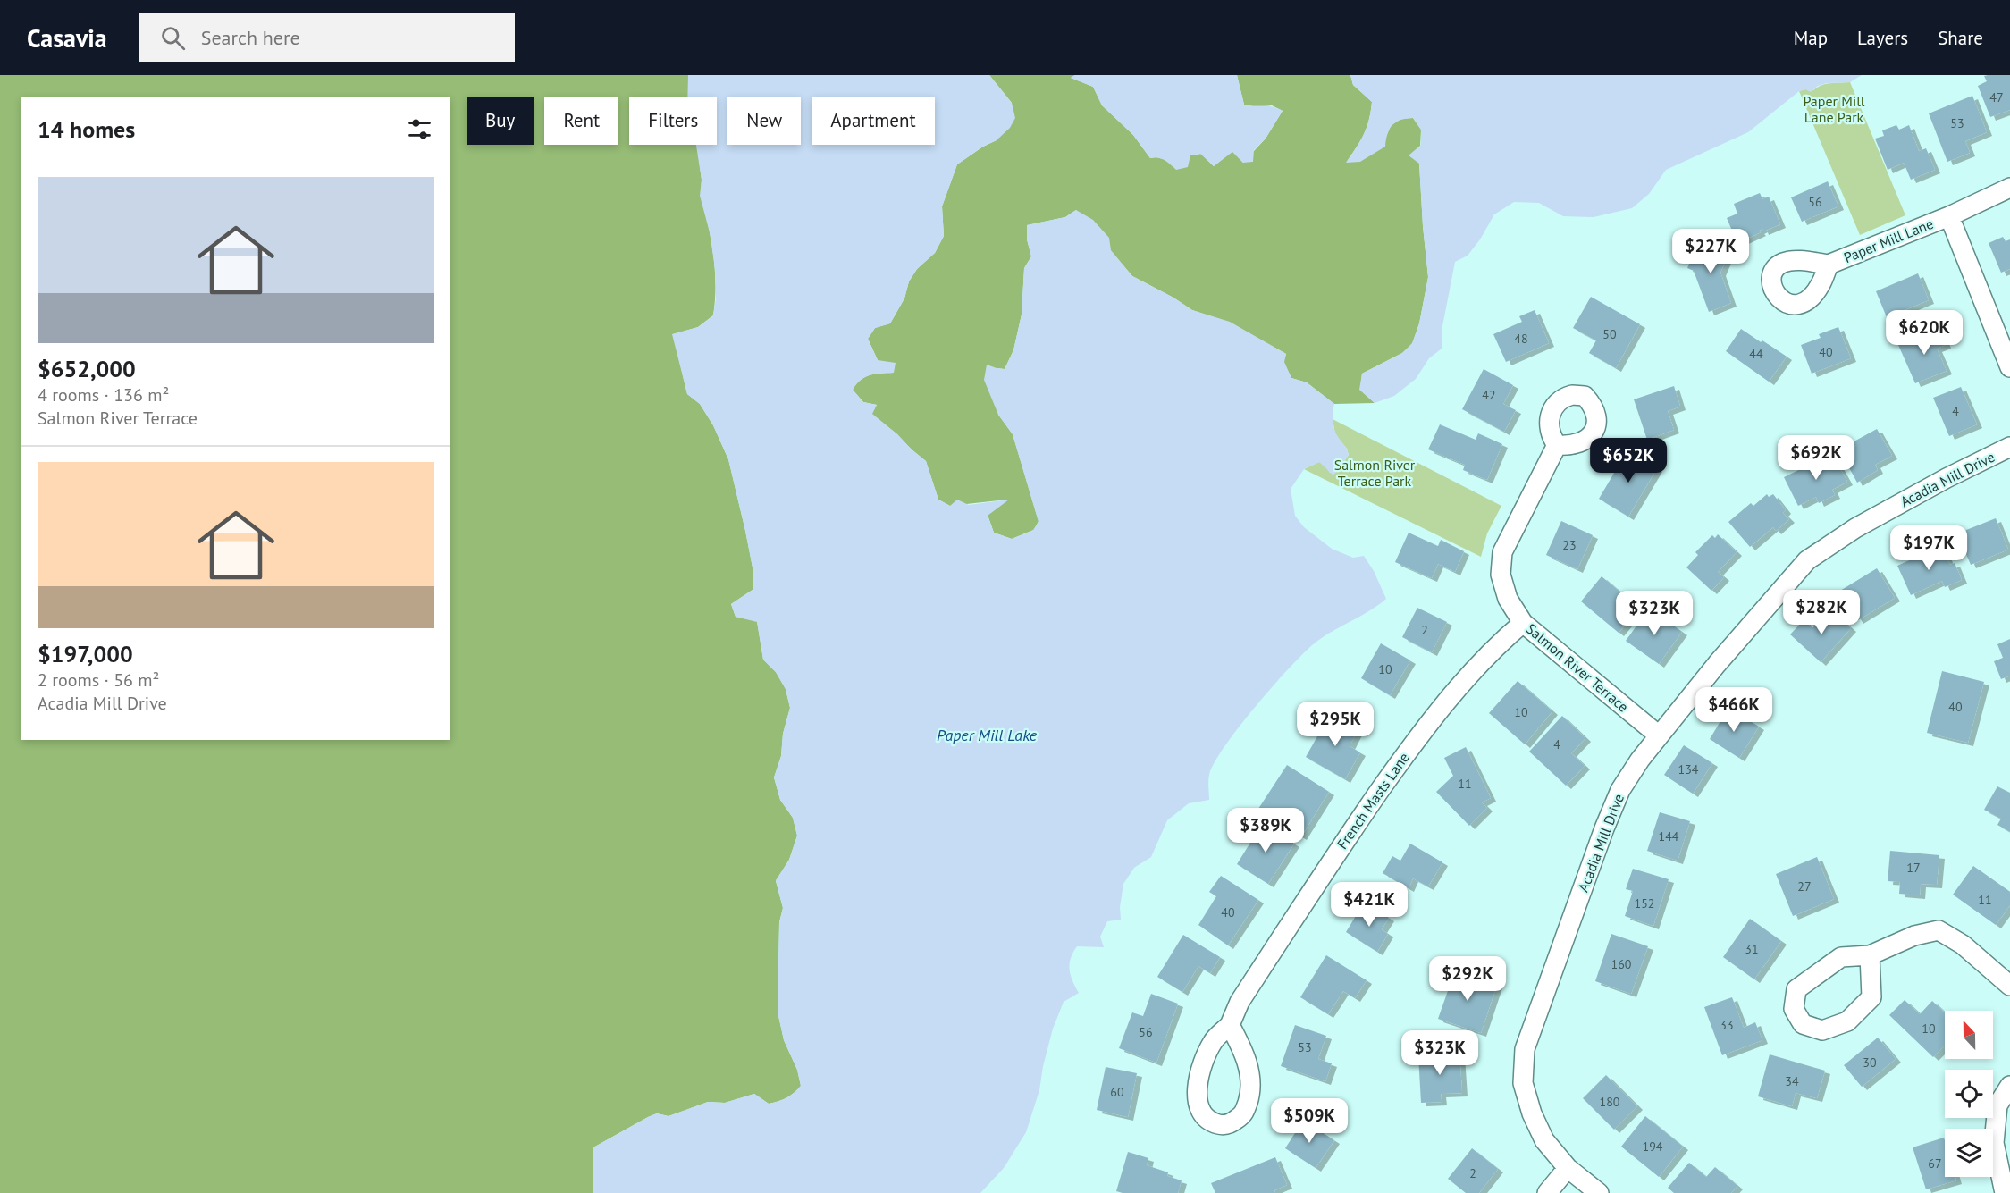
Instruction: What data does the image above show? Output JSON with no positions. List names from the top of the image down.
{
  "streets": {
    "street": [
      "Paper Mill Lane",
      "Acadia Mill Drive",
      "Salmon River Terrace",
      "French Masts Lane"
    ]
  },
  "crossings": [
    ["Acadia Mill Drive", "Salmon River Terrace"],
    ["Salmon River Terrace", "French Masts Lane"]
  ],
  "water": ["Paper Mill Lake"],
  "parks": ["Paper Mill Lane Park", "Salmon River Terrace Park"],
  "house_numbers": [
    "47",
    "53",
    "56",
    "50",
    "48",
    "40",
    "44",
    "42",
    "4",
    "23",
    "2",
    "10",
    "40",
    "10",
    "4",
    "134",
    "11",
    "144",
    "17",
    "27",
    "11",
    "152",
    "40",
    "31",
    "160",
    "33",
    "10",
    "56",
    "53",
    "30",
    "34",
    "60",
    "180",
    "194",
    "67",
    "2"
  ],
  "north": "top",
  "page": {
    "header": "Casavia",
    "search": "Search here",
    "nav": ["Map", "Layers", "Share"],
    "chip": [
      "Buy",
      "Rent",
      "Filters",
      "New",
      "Apartment"
    ],
    "heading": "14 homes",
    "list": [
      {
        "name": "$652,000",
        "note": "4 rooms · 136 m² · Salmon River Terrace"
      },
      {
        "name": "$197,000",
        "note": "2 rooms · 56 m² · Acadia Mill Drive"
      }
    ],
    "price": [
      "$227K",
      "$620K",
      "$692K",
      "$652K",
      "$197K",
      "$282K",
      "$323K",
      "$466K",
      "$295K",
      "$389K",
      "$421K",
      "$292K",
      "$323K",
      "$509K"
    ]
  }
}
